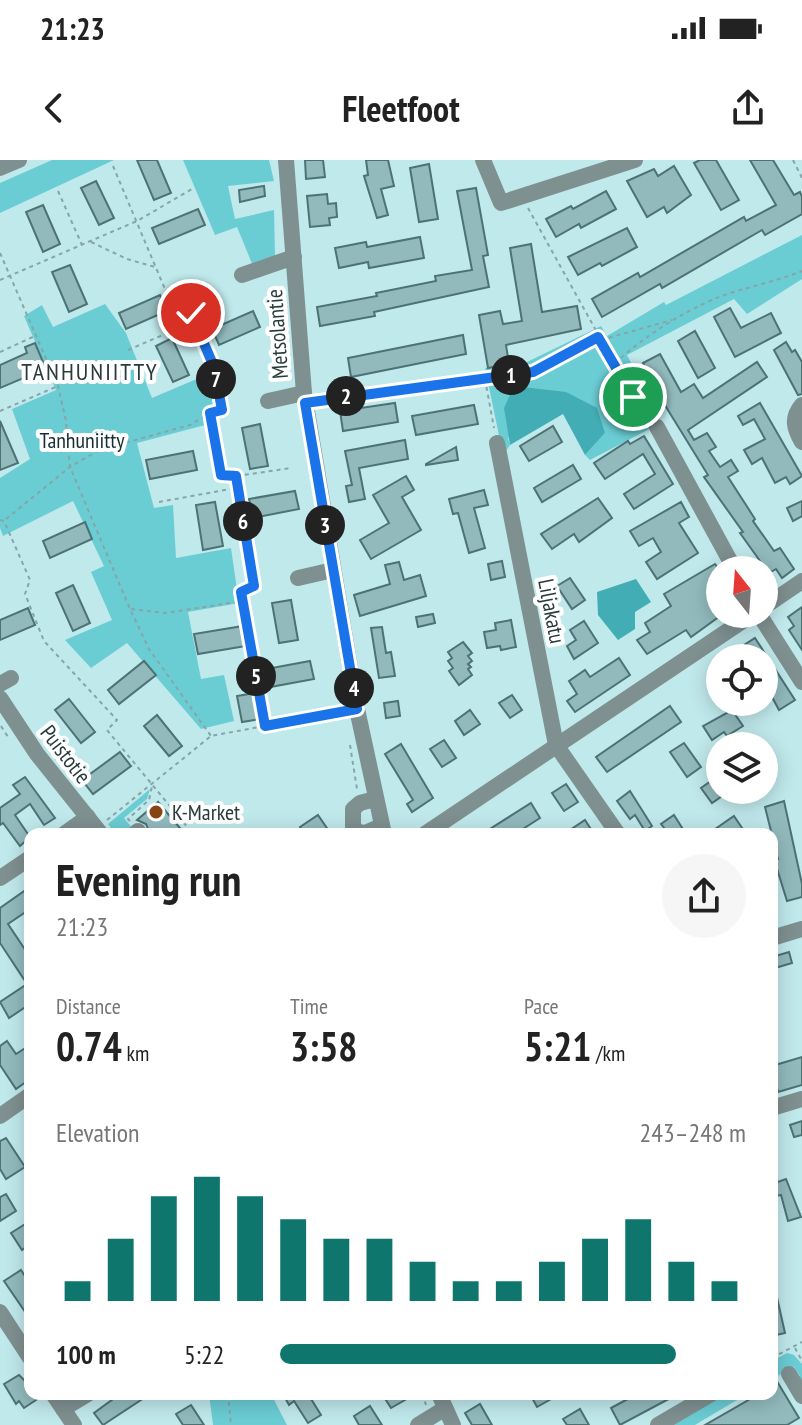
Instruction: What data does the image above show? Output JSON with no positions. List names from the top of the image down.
{
  "streets": {
    "street": ["Metsolantie", "Liljakatu", "Puistotie"]
  },
  "districts": ["TANHUNIITTY"],
  "parks": ["Tanhuniitty"],
  "places": ["K-Market"],
  "north": "top",
  "page": {
    "status": "21:23",
    "header": "Fleetfoot",
    "pins": [
      "1",
      "7",
      "2",
      "6",
      "3",
      "5",
      "4"
    ],
    "heading": ["Evening run", "21:23"],
    "stats": [
      ["Distance", "0.74 km"],
      ["Time", "3:58"],
      ["Pace", "5:21 /km"]
    ],
    "chart": ["Elevation", "243–248 m"],
    "list": [
      {
        "name": "100 m",
        "note": "5:22"
      }
    ]
  }
}
